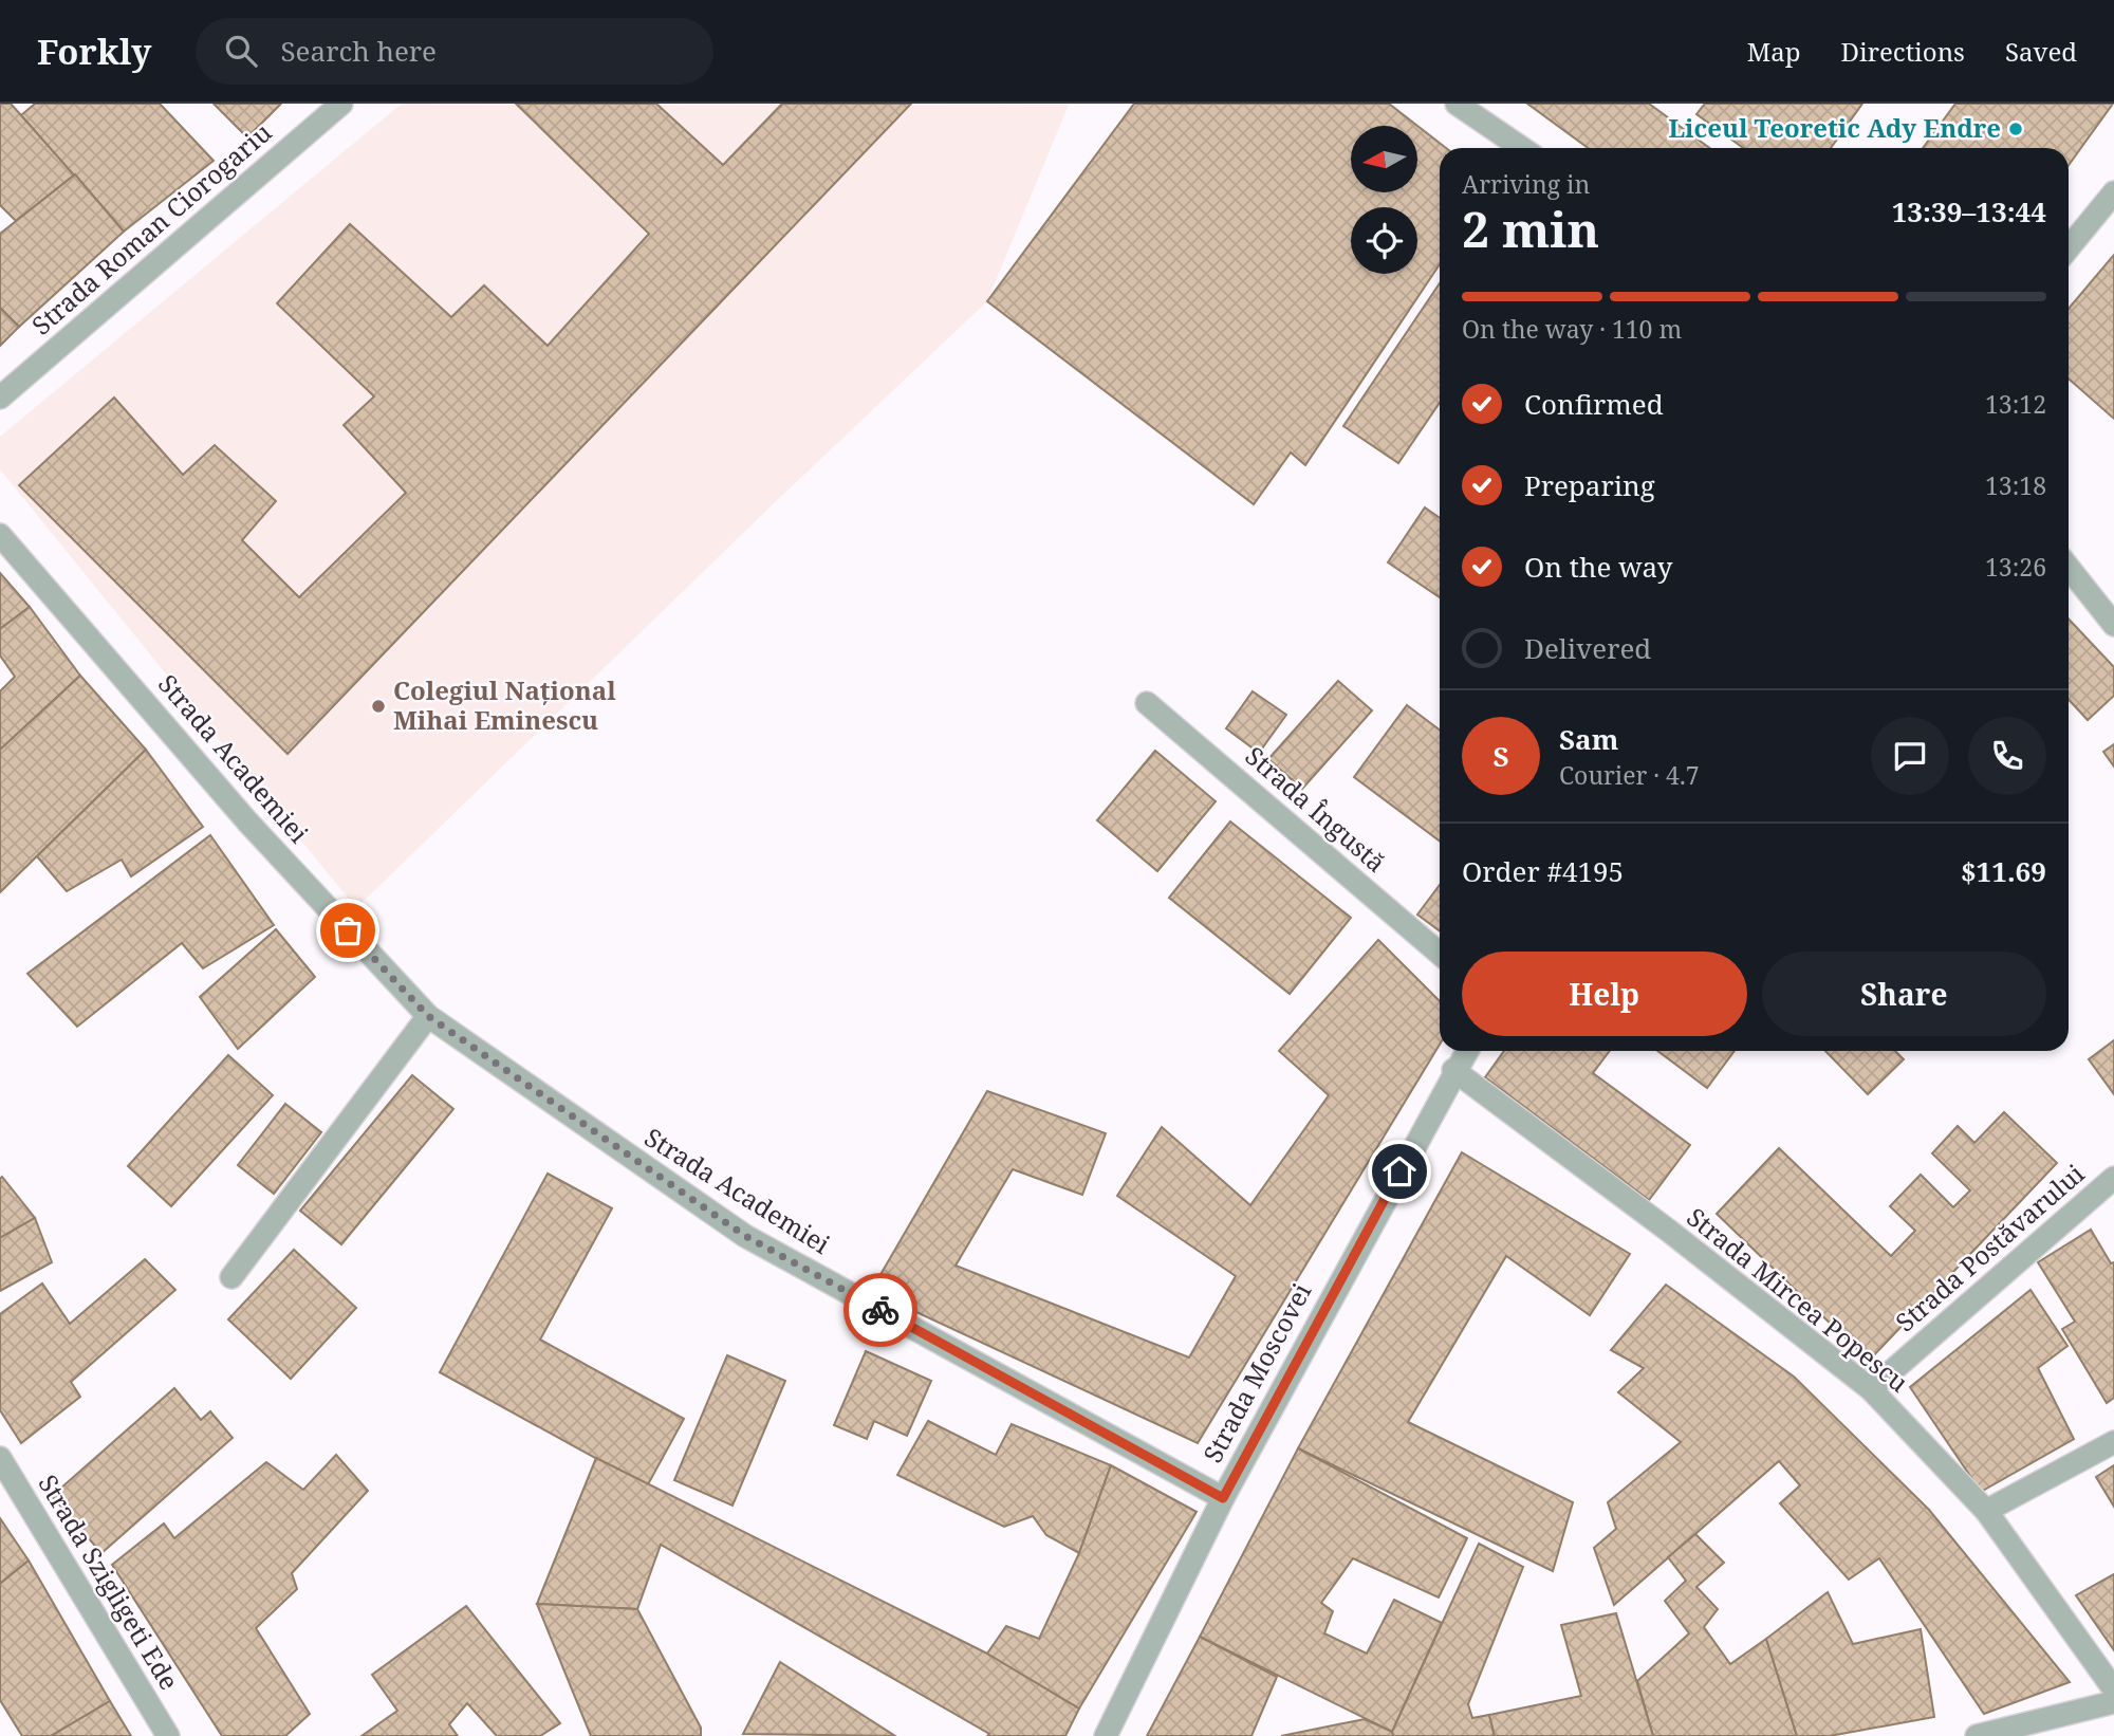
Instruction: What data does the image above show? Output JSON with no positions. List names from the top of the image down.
{
  "streets": {
    "street": [
      "Strada Roman Ciorogariu",
      "Strada Academiei",
      "Strada Îngustă",
      "Strada Postăvarului",
      "Strada Mircea Popescu",
      "Strada Moscovei",
      "Strada Szigligeti Ede"
    ]
  },
  "crossings": [
    ["Strada Academiei", "Strada Moscovei"],
    ["Strada Postăvarului", "Strada Mircea Popescu"],
    ["Strada Mircea Popescu", "Strada Moscovei"]
  ],
  "places": ["Liceul Teoretic Ady Endre", "Colegiul Național Mihai Eminescu"],
  "north": "left",
  "page": {
    "header": "Forkly",
    "search": "Search here",
    "nav": ["Map", "Directions", "Saved"],
    "heading": ["2 min", "Arriving in", "13:39–13:44"],
    "panel": [
      "Sam",
      "Courier · 4.7",
      "Order #4195",
      "$11.69"
    ],
    "bar": "On the way · 110 m",
    "list": [
      ["Confirmed", "13:12"],
      ["Preparing", "13:18"],
      ["On the way", "13:26"],
      "Delivered"
    ],
    "round": "S",
    "buttons": ["Help", "Share"]
  }
}
